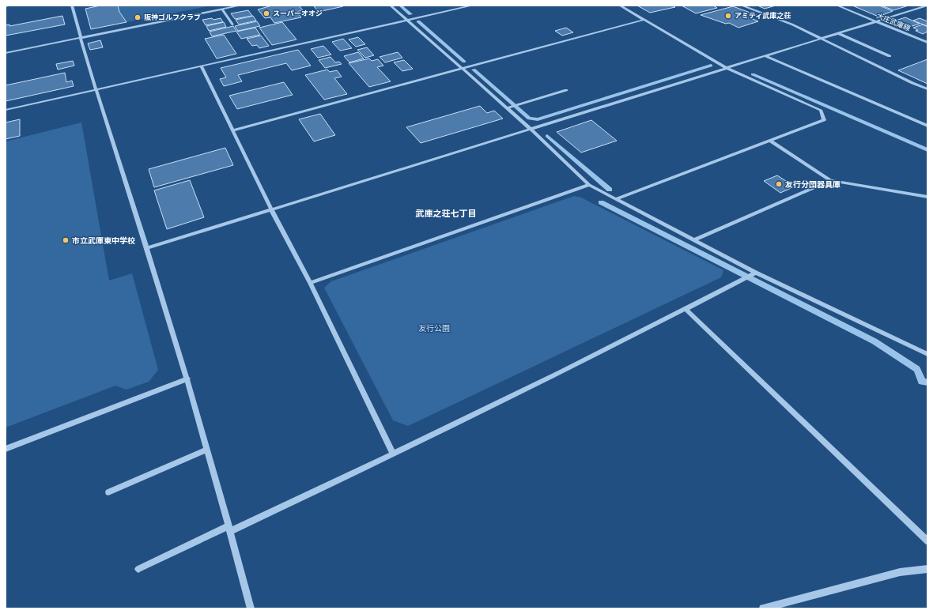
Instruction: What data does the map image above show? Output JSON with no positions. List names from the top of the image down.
{
  "streets": {
    "street": ["大庄武庫線"]
  },
  "districts": ["武庫之荘七丁目"],
  "parks": ["友行公園"],
  "places": [
    "スーパーオオジ",
    "アミティ武庫之荘",
    "阪神ゴルフクラブ",
    "友行分団器具庫",
    "市立武庫東中学校"
  ]
}
